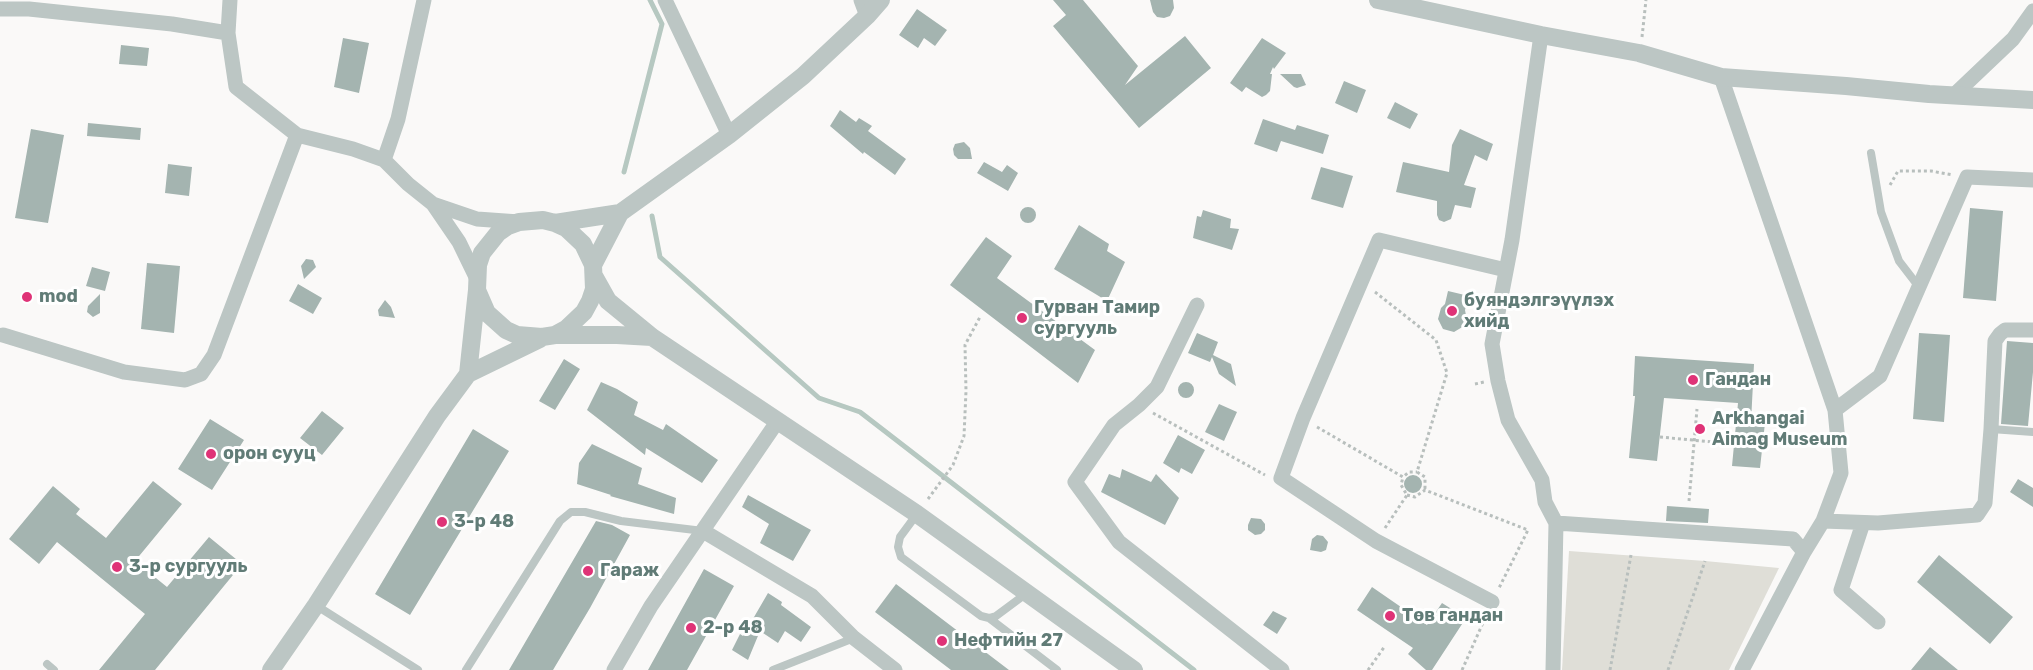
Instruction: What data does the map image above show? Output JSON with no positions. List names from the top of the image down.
{
  "places": [
    "mod",
    "буяндэлгэүүлэх хийд",
    "Гурван Тамир сургууль",
    "Гандан",
    "Arkhangai Aimag Museum",
    "орон сууц",
    "3-р 48",
    "3-р сургууль",
    "Гараж",
    "Төв гандан",
    "2-р 48",
    "Нефтийн 27"
  ]
}
